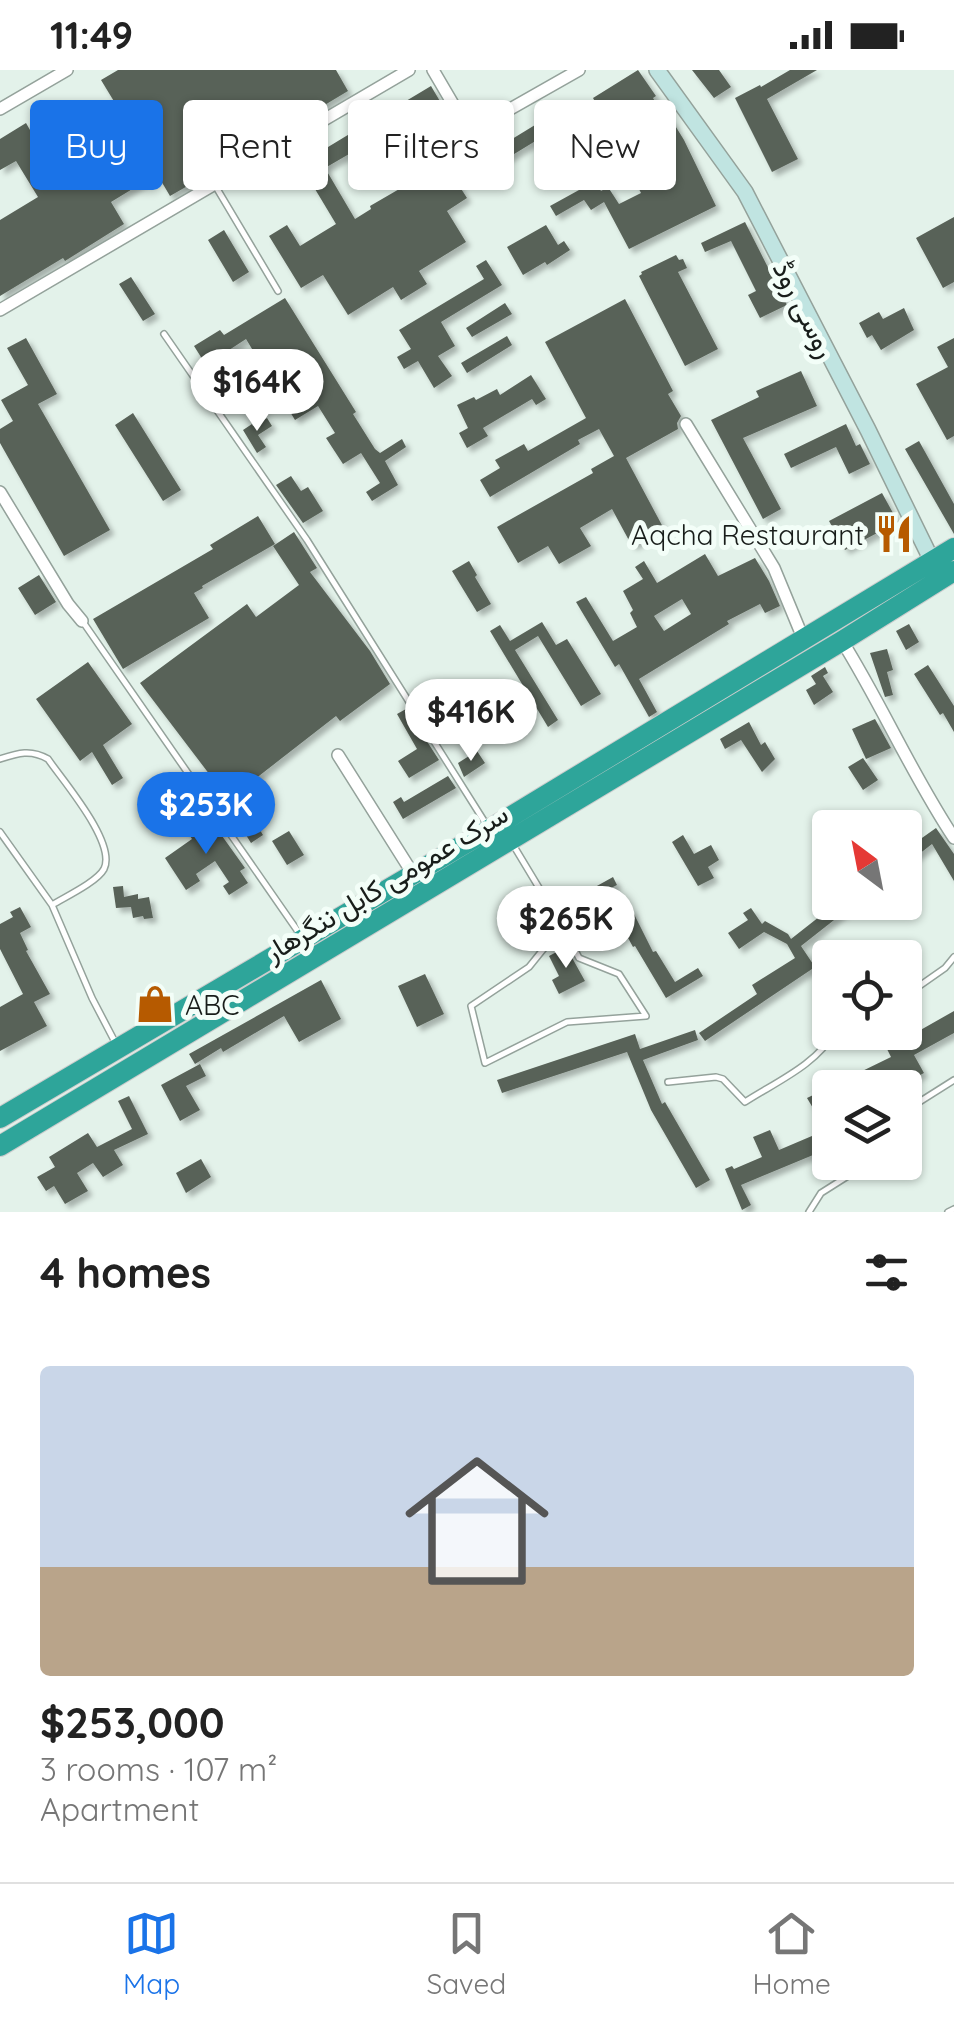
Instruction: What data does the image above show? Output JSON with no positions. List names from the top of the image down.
{
  "streets": {
    "highway": ["سرک عمومی کابل ننگرهار"],
    "main road": ["روسی روڈ"]
  },
  "crossings": [
    ["روسی روڈ", "سرک عمومی کابل ننگرهار"]
  ],
  "places": {
    "restaurant": ["Aqcha Restaurant"],
    "shop": ["ABC"]
  },
  "north": "top left",
  "page": {
    "status": "11:49",
    "chip": [
      "Buy",
      "Rent",
      "Filters",
      "New"
    ],
    "price": [
      "$164K",
      "$416K",
      "$253K",
      "$265K"
    ],
    "heading": "4 homes",
    "list": [
      {
        "name": "$253,000",
        "note": "3 rooms · 107 m² · Apartment"
      }
    ],
    "tabs": ["Map", "Saved", "Home"]
  }
}
